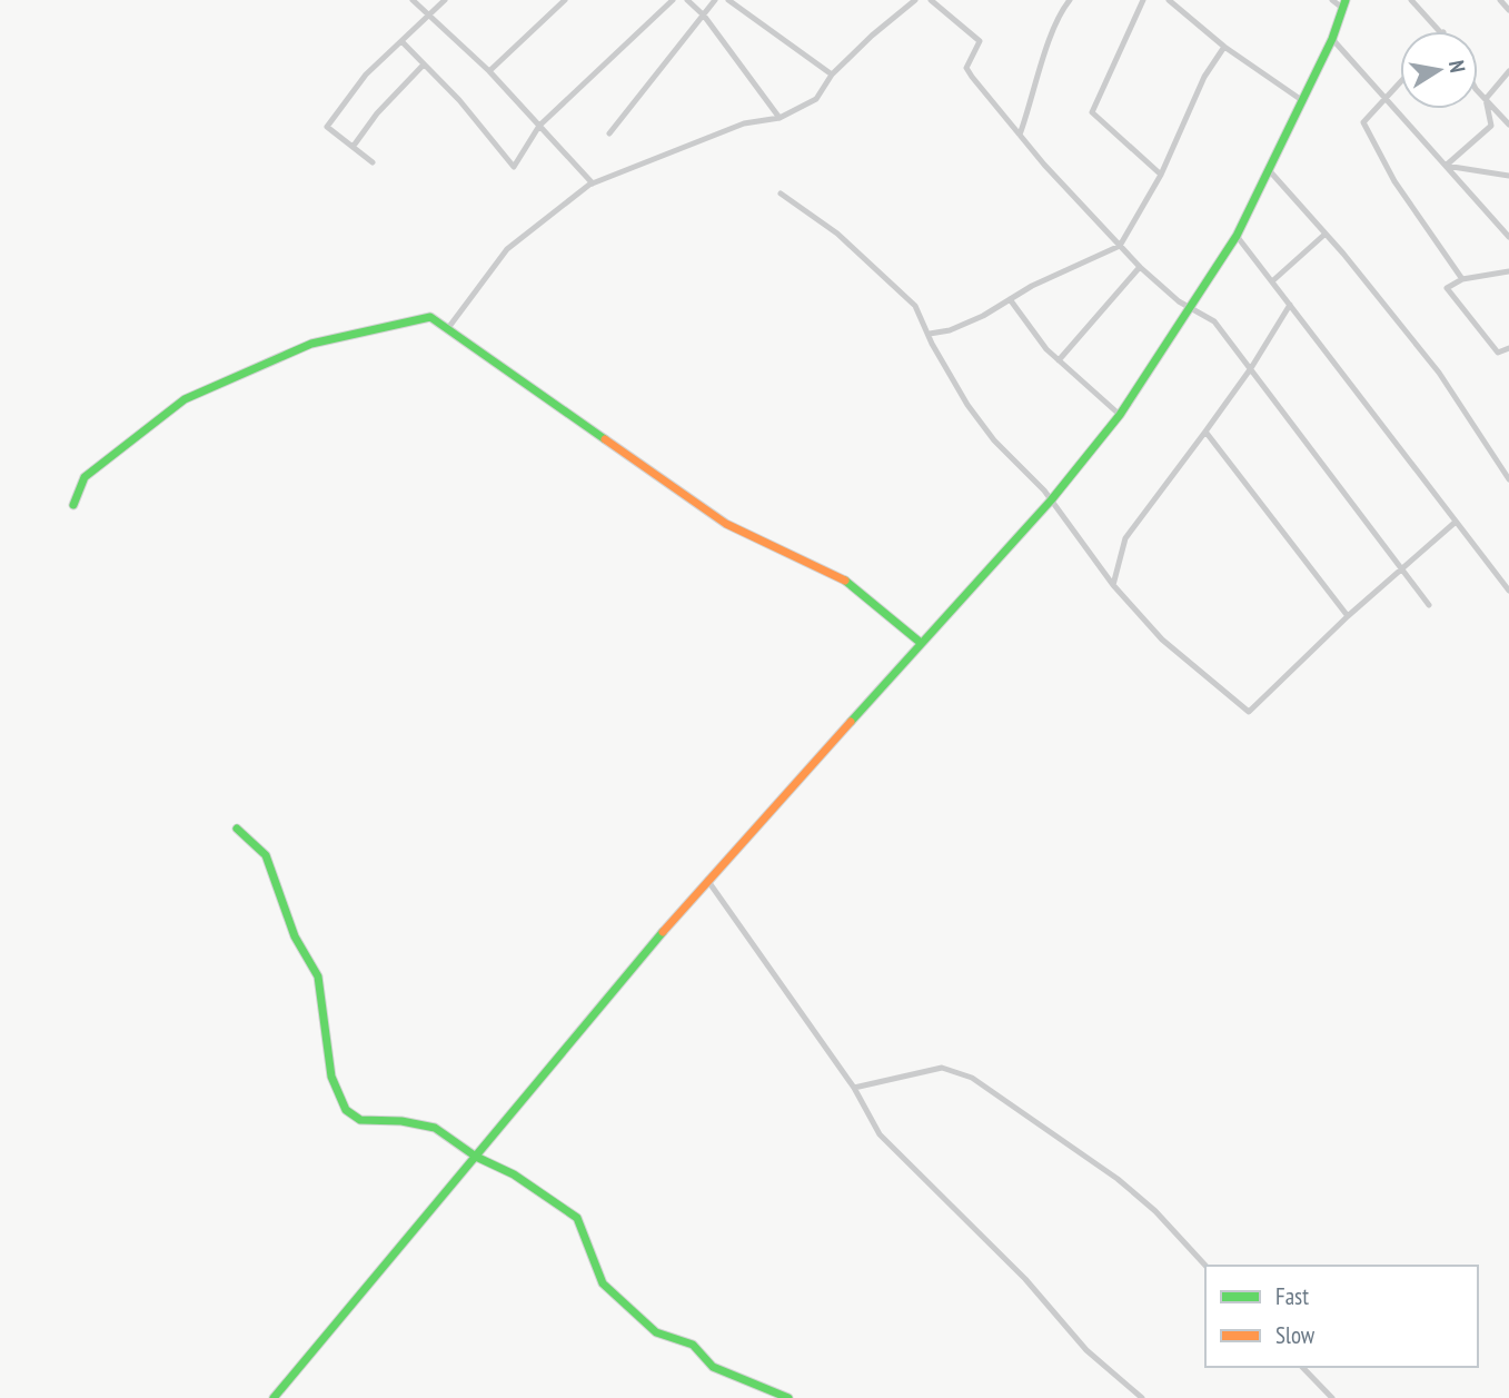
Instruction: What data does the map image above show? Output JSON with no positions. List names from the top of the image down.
{
  "legend": ["Fast", "Slow"],
  "north": "right"
}
